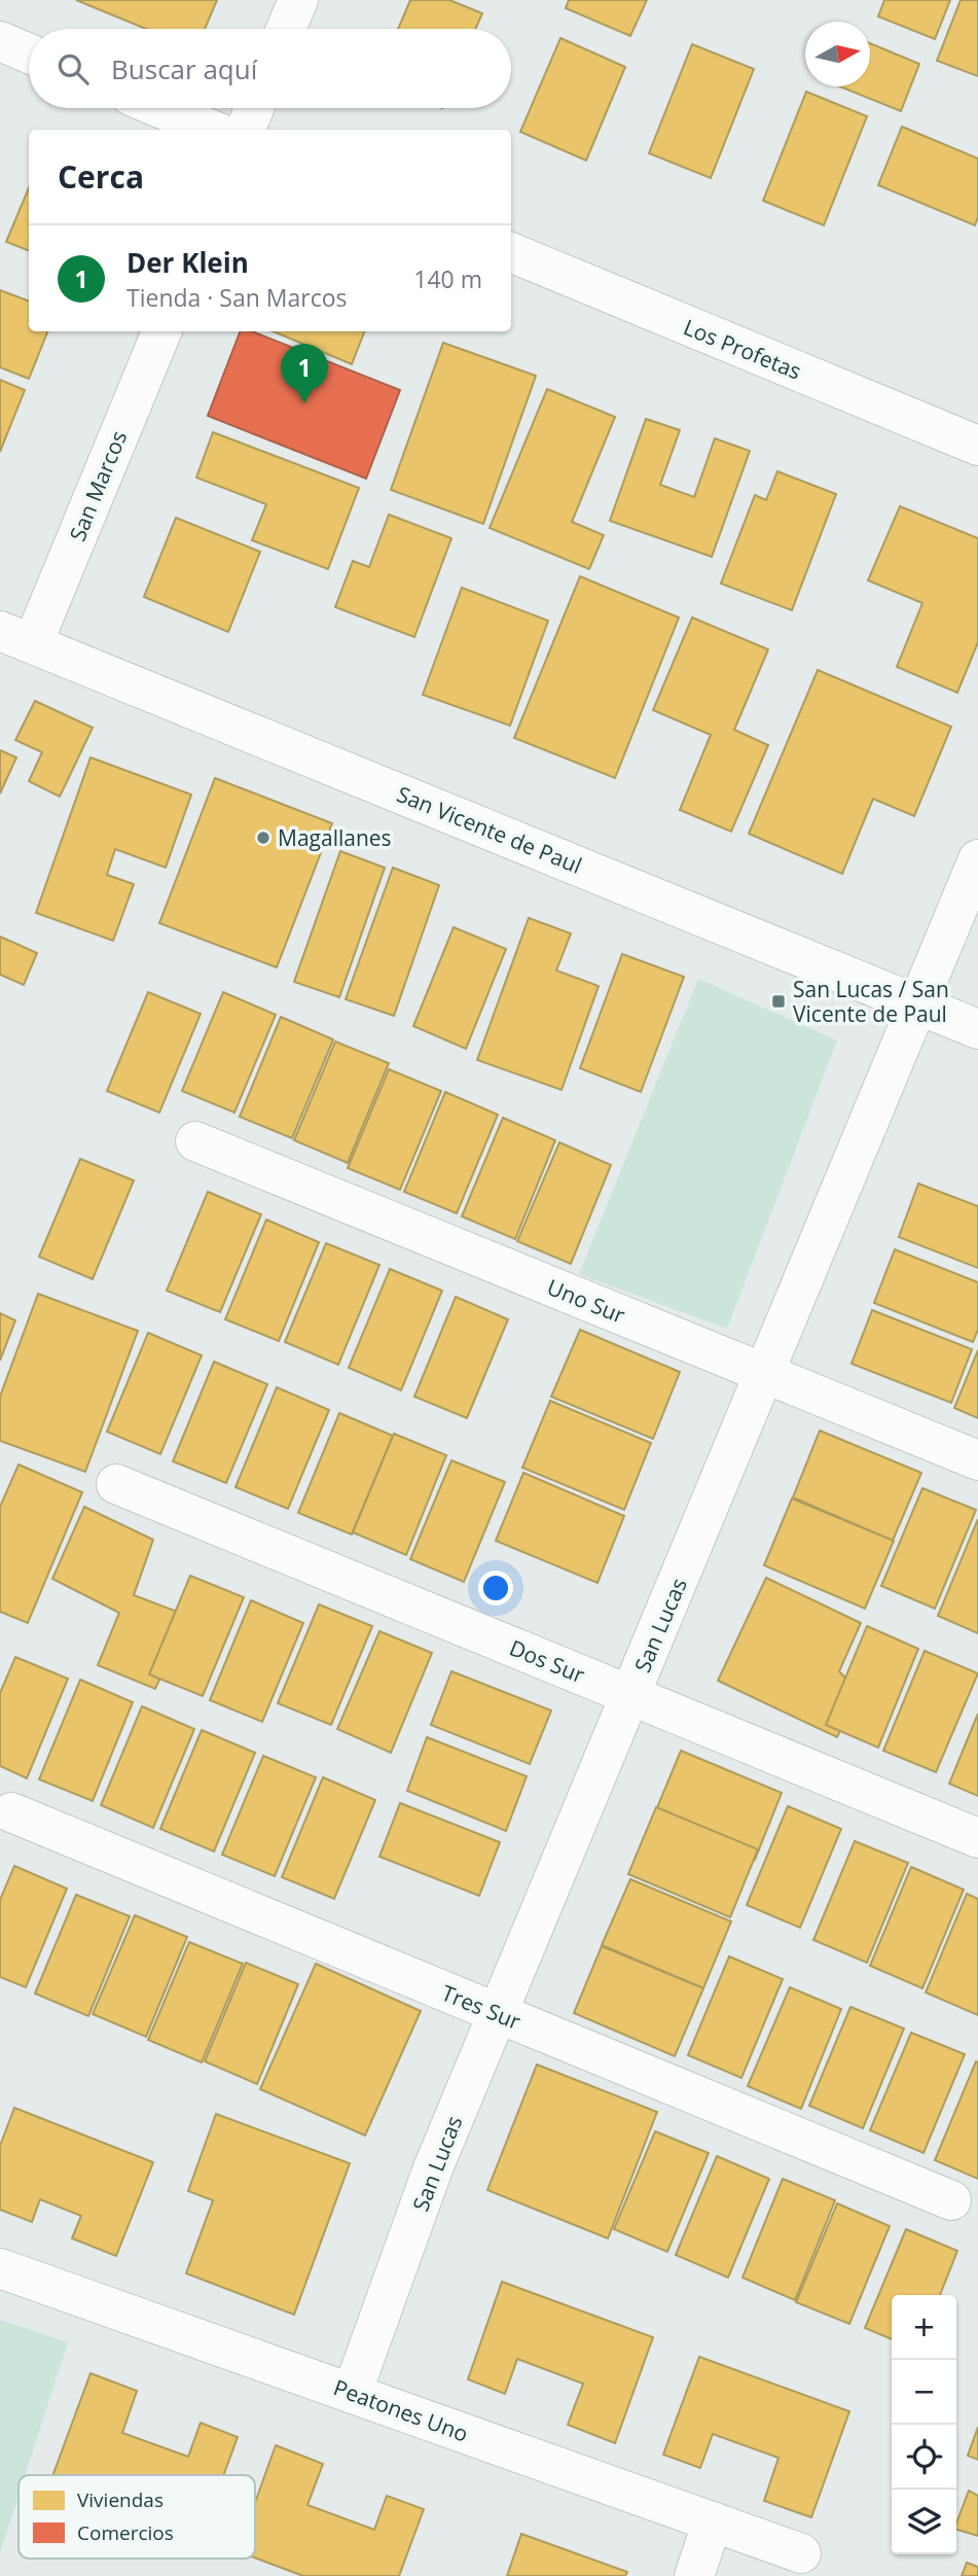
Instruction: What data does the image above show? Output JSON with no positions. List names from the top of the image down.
{
  "streets": {
    "street": [
      "Los Profetas",
      "San Marcos",
      "San Vicente de Paul",
      "Uno Sur",
      "San Lucas",
      "Dos Sur",
      "Tres Sur",
      "Peatones Uno"
    ]
  },
  "crossings": [
    ["San Marcos", "San Vicente de Paul"],
    ["San Vicente de Paul", "San Lucas"],
    ["Uno Sur", "San Lucas"],
    ["San Lucas", "Dos Sur"],
    ["San Lucas", "Tres Sur"],
    ["San Lucas", "Peatones Uno"]
  ],
  "places": {
    "other": ["Magallanes"],
    "transit": ["San Lucas / San Vicente de Paul"]
  },
  "legend": ["Viviendas", "Comercios"],
  "north": "right",
  "page": {
    "search": "Buscar aquí",
    "heading": "Cerca",
    "list": [
      {
        "mark": "1",
        "name": "Der Klein",
        "note": "Tienda · San Marcos",
        "value": "140 m"
      }
    ],
    "pins": "1",
    "map_buttons": ["+", "−"]
  }
}
